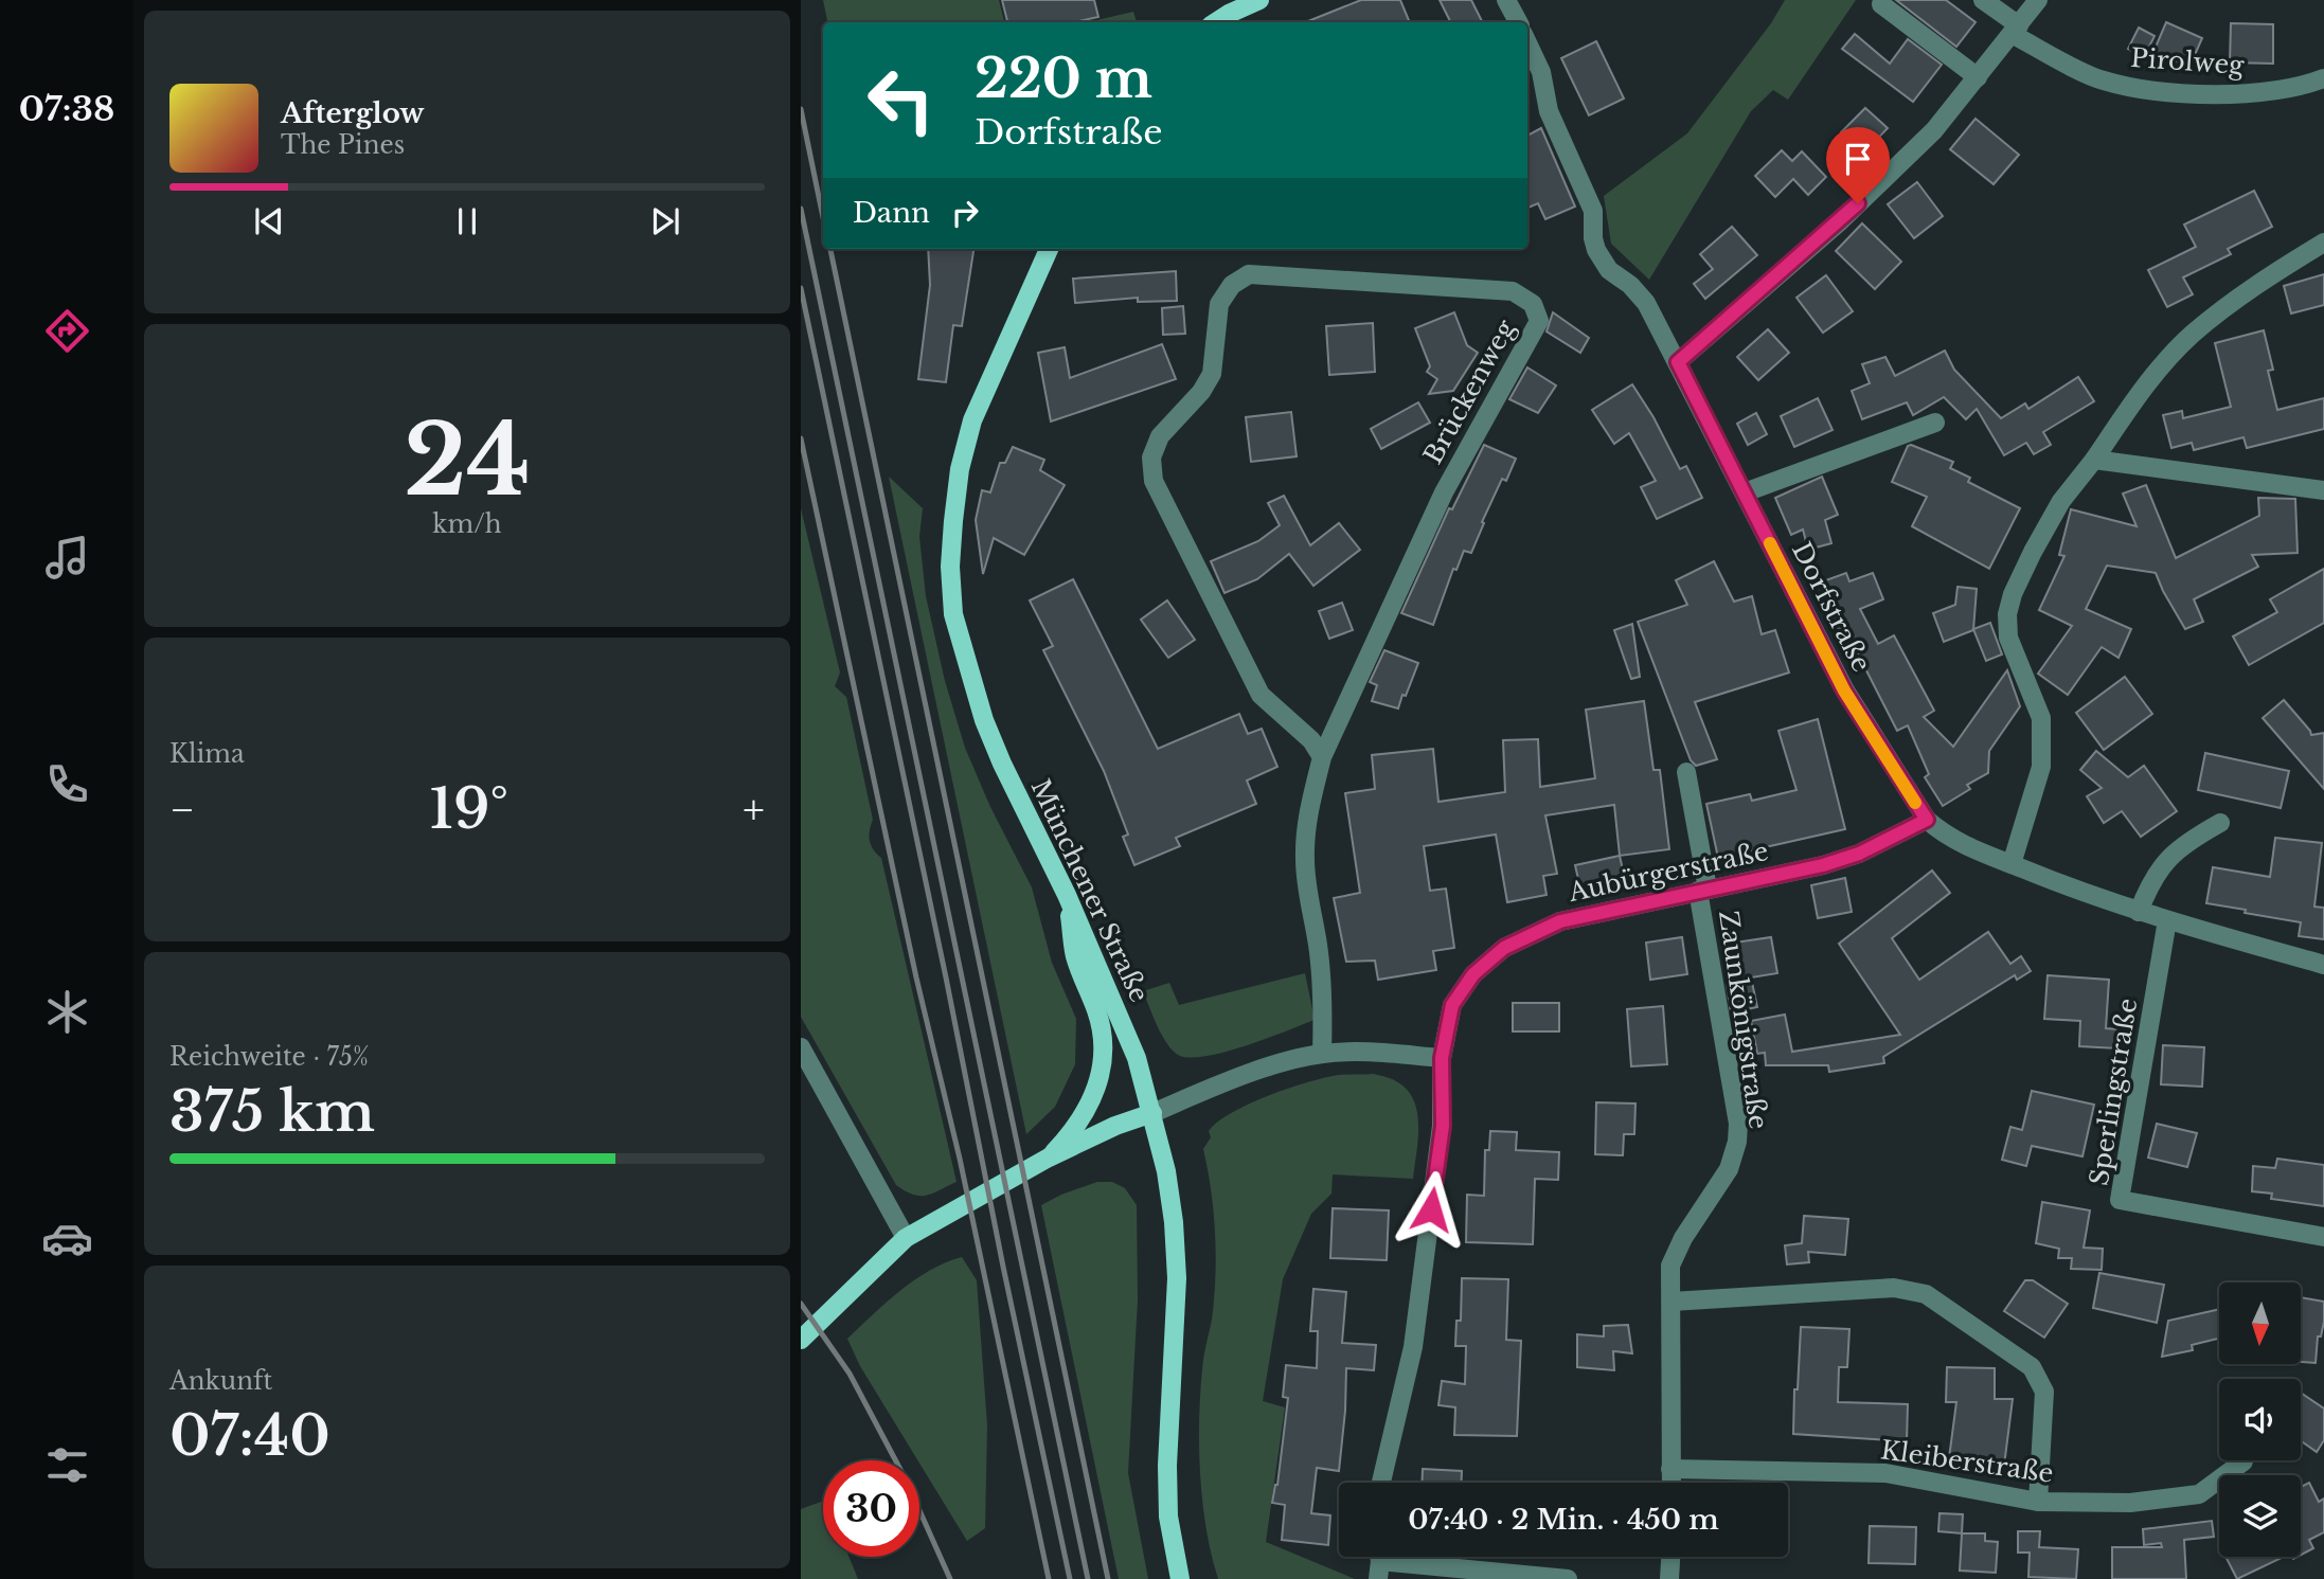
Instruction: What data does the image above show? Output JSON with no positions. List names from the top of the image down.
{
  "streets": {
    "main road": ["Münchener Straße"],
    "street": [
      "Pirolweg",
      "Brückenweg",
      "Dorfstraße",
      "Aubürgerstraße",
      "Zaunkönigstraße",
      "Sperlingstraße",
      "Kleiberstraße"
    ]
  },
  "crossings": [
    ["Dorfstraße", "Aubürgerstraße"],
    ["Dorfstraße", "Sperlingstraße"],
    ["Aubürgerstraße", "Zaunkönigstraße"],
    ["Zaunkönigstraße", "Kleiberstraße"]
  ],
  "north": "bottom",
  "page": {
    "tabs": "07:38",
    "turn": ["220 m", "Dorfstraße"],
    "song": ["Afterglow", "The Pines"],
    "then": "Dann",
    "tile": [
      ["24", "km/h"],
      "Klima",
      ["Reichweite · 75%", "375 km"],
      ["Ankunft", "07:40"]
    ],
    "heat": ["−", "19°", "+"],
    "limit": "30",
    "trip": "07:40 · 2 Min. · 450 m"
  }
}
